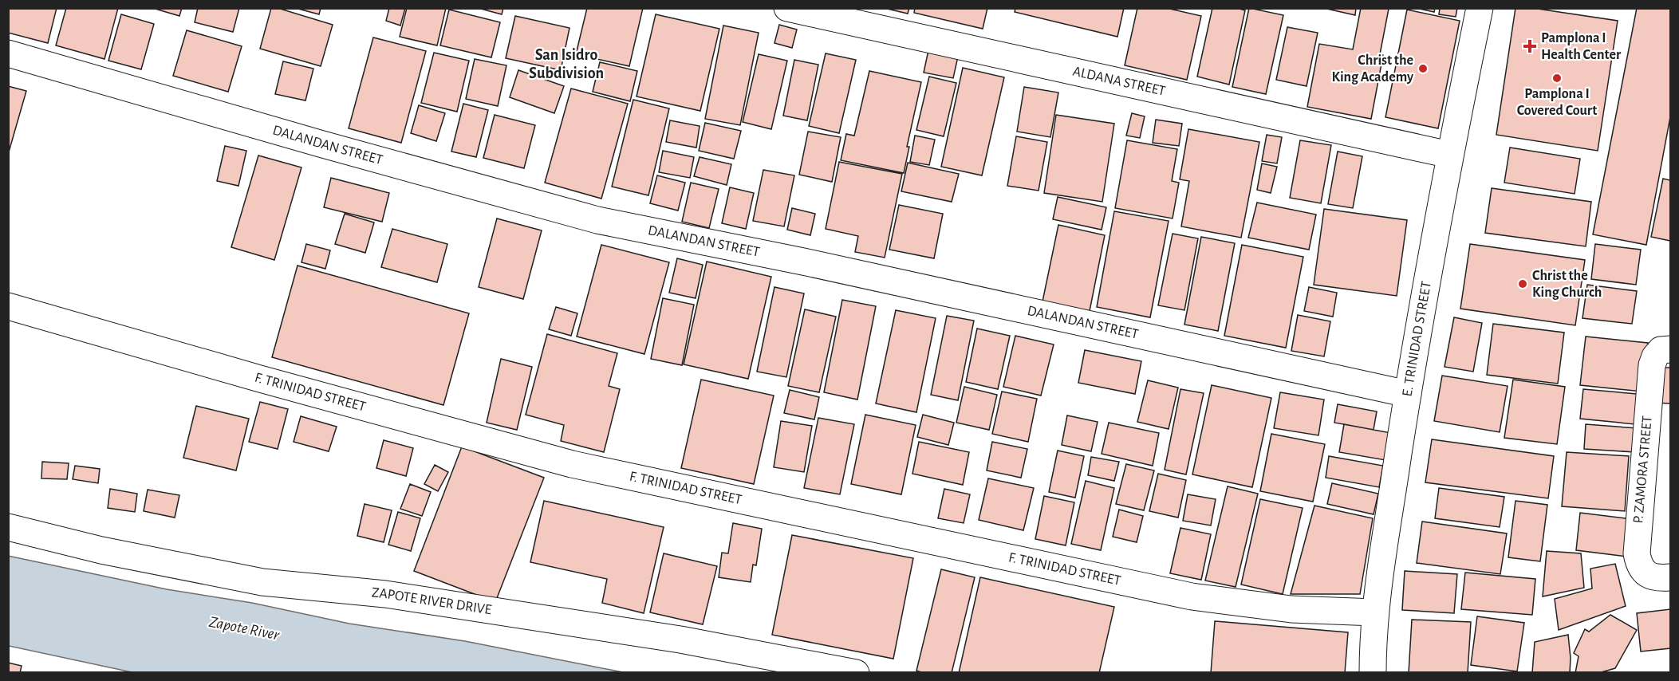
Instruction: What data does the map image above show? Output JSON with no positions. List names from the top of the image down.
{
  "streets": {
    "street": [
      "ALDANA STREET",
      "DALANDAN STREET",
      "E. TRINIDAD STREET",
      "F. TRINIDAD STREET",
      "P. ZAMORA STREET",
      "ZAPOTE RIVER DRIVE"
    ]
  },
  "crossings": [
    ["ALDANA STREET", "E. TRINIDAD STREET"],
    ["DALANDAN STREET", "E. TRINIDAD STREET"],
    ["E. TRINIDAD STREET", "F. TRINIDAD STREET"]
  ],
  "districts": ["San Isidro Subdivision"],
  "water": ["Zapote River"],
  "places": {
    "health": ["Pamplona I Health Center"],
    "other": ["Christ the King Academy", "Pamplona I Covered Court", "Christ the King Church"]
  }
}
